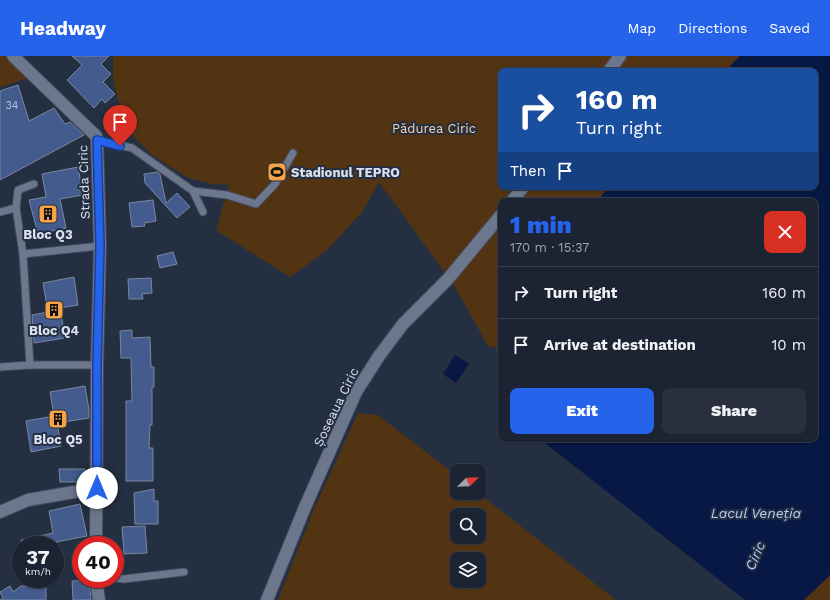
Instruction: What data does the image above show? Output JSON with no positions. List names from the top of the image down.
{
  "streets": {
    "street": ["Strada Ciric", "Șoseaua Ciric"]
  },
  "water": ["Lacul Veneția", "Ciric"],
  "parks": ["Pădurea Ciric"],
  "places": {
    "sports": ["Stadionul TEPRO"],
    "building": ["Bloc Q3", "Bloc Q4", "Bloc Q5"]
  },
  "house_numbers": ["34"],
  "north": "top right",
  "page": {
    "header": "Headway",
    "nav": ["Map", "Directions", "Saved"],
    "turn": ["160 m", "Turn right"],
    "then": "Then",
    "heading": ["1 min", "170 m · 15:37"],
    "list": [
      {
        "name": "Turn right",
        "value": "160 m"
      },
      {
        "name": "Arrive at destination",
        "value": "10 m"
      }
    ],
    "buttons": ["Exit", "Share"],
    "speed": "37 km/h",
    "limit": "40"
  }
}
